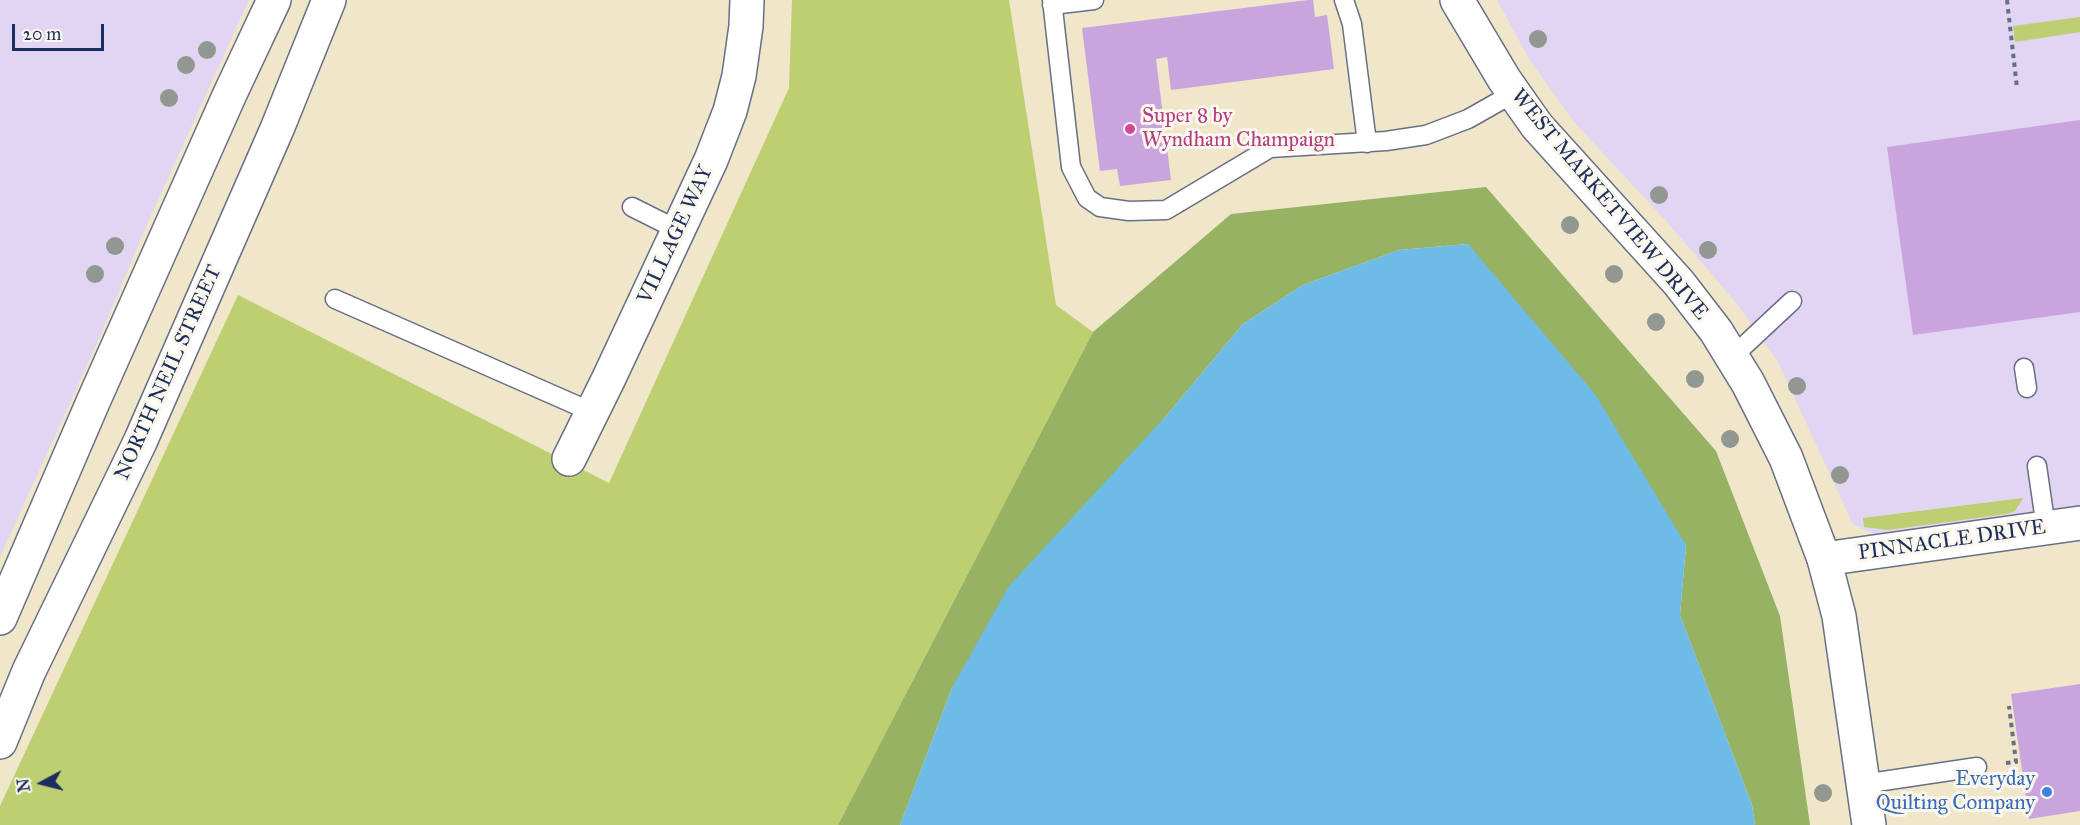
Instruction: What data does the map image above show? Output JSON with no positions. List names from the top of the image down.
{
  "streets": {
    "main road": [
      "WEST MARKETVIEW DRIVE",
      "VILLAGE WAY",
      "NORTH NEIL STREET",
      "PINNACLE DRIVE"
    ]
  },
  "crossings": [
    ["WEST MARKETVIEW DRIVE", "PINNACLE DRIVE"]
  ],
  "places": ["Super 8 by Wyndham Champaign", "Everyday Quilting Company"],
  "scale_bar": "20 m",
  "north": "left"
}
